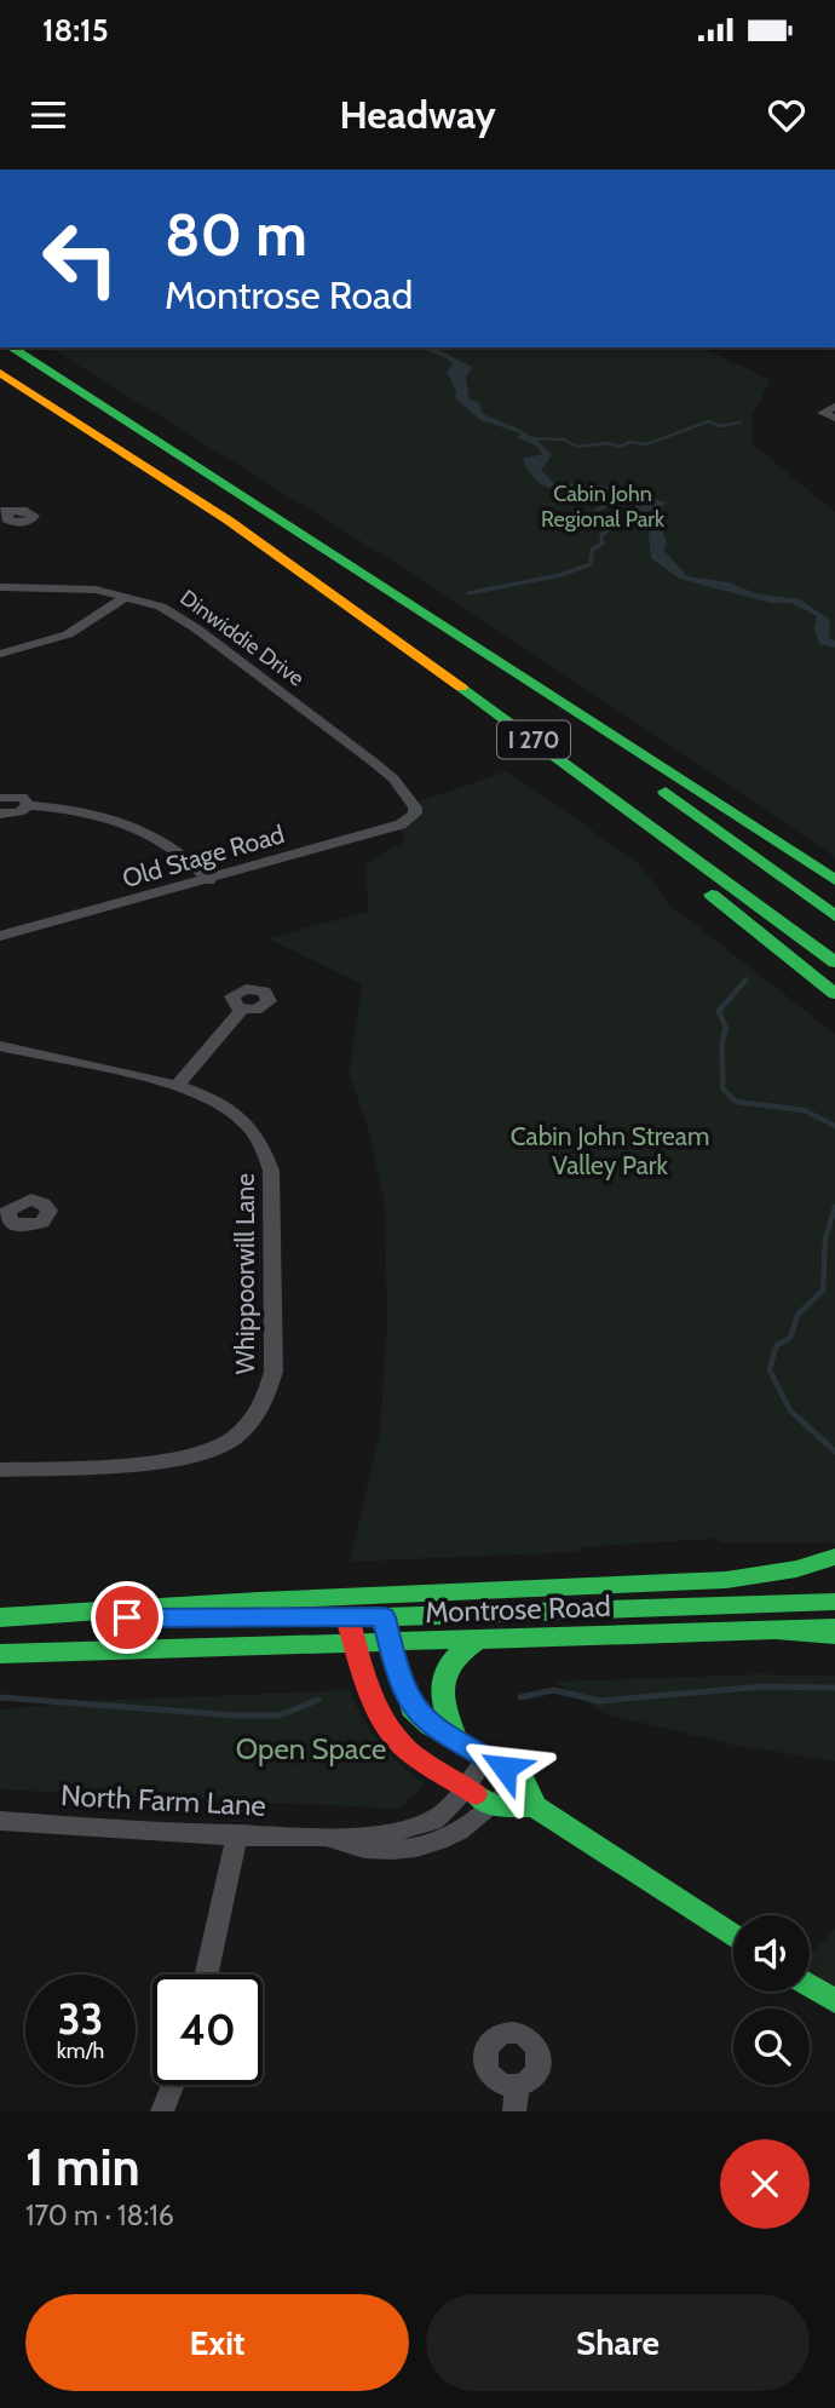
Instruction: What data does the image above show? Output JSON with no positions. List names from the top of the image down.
{
  "streets": {
    "main road": ["I 270", "Montrose Road"],
    "street": [
      "Dinwiddie Drive",
      "Old Stage Road",
      "Whippoorwill Lane",
      "North Farm Lane"
    ]
  },
  "crossings": [
    ["Dinwiddie Drive", "Old Stage Road"]
  ],
  "parks": ["Cabin John Regional Park", "Cabin John Stream Valley Park", "Open Space"],
  "page": {
    "status": "18:15",
    "header": "Headway",
    "turn": ["80 m", "Montrose Road"],
    "speed": "33 km/h",
    "limit": "40",
    "heading": ["1 min", "170 m · 18:16"],
    "buttons": ["Exit", "Share"]
  }
}
